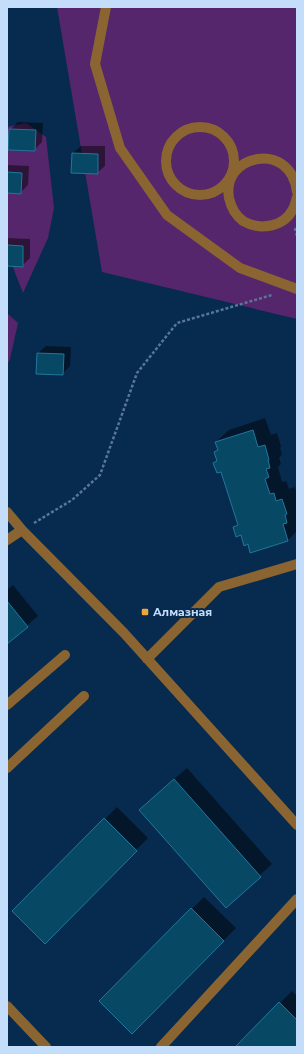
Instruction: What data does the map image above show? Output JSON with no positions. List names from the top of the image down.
{
  "places": {
    "transit": ["Алмазная"]
  }
}
